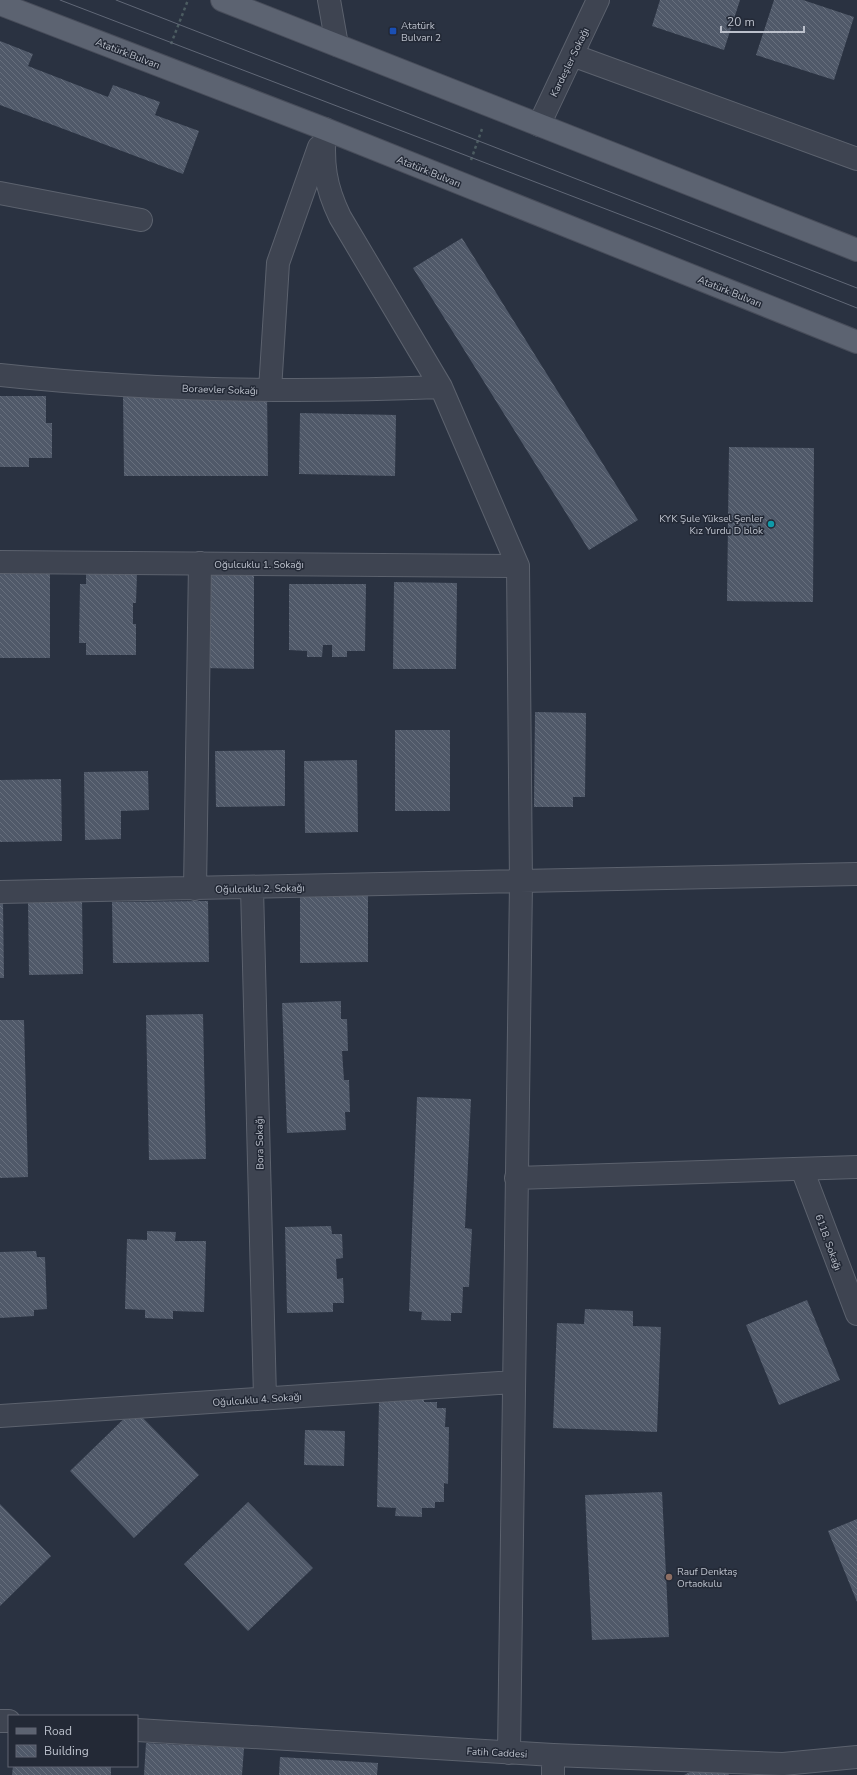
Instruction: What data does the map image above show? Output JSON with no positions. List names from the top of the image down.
{
  "streets": {
    "main road": ["Atatürk Bulvarı"],
    "street": [
      "Kardeşler Sokağı",
      "Boraevler Sokağı",
      "Oğulcuklu 1. Sokağı",
      "Oğulcuklu 2. Sokağı",
      "Bora Sokağı",
      "6118. Sokağı",
      "Oğulcuklu 4. Sokağı",
      "Fatih Caddesi"
    ]
  },
  "crossings": [
    ["Oğulcuklu 2. Sokağı", "Bora Sokağı"],
    ["Bora Sokağı", "Oğulcuklu 4. Sokağı"]
  ],
  "places": {
    "transit": ["Atatürk Bulvarı 2"],
    "other": ["KYK Şule Yüksel Şenler Kız Yurdu D blok", "Rauf Denktaş Ortaokulu"]
  },
  "legend": ["Road", "Building"],
  "scale_bar": "20 m"
}
